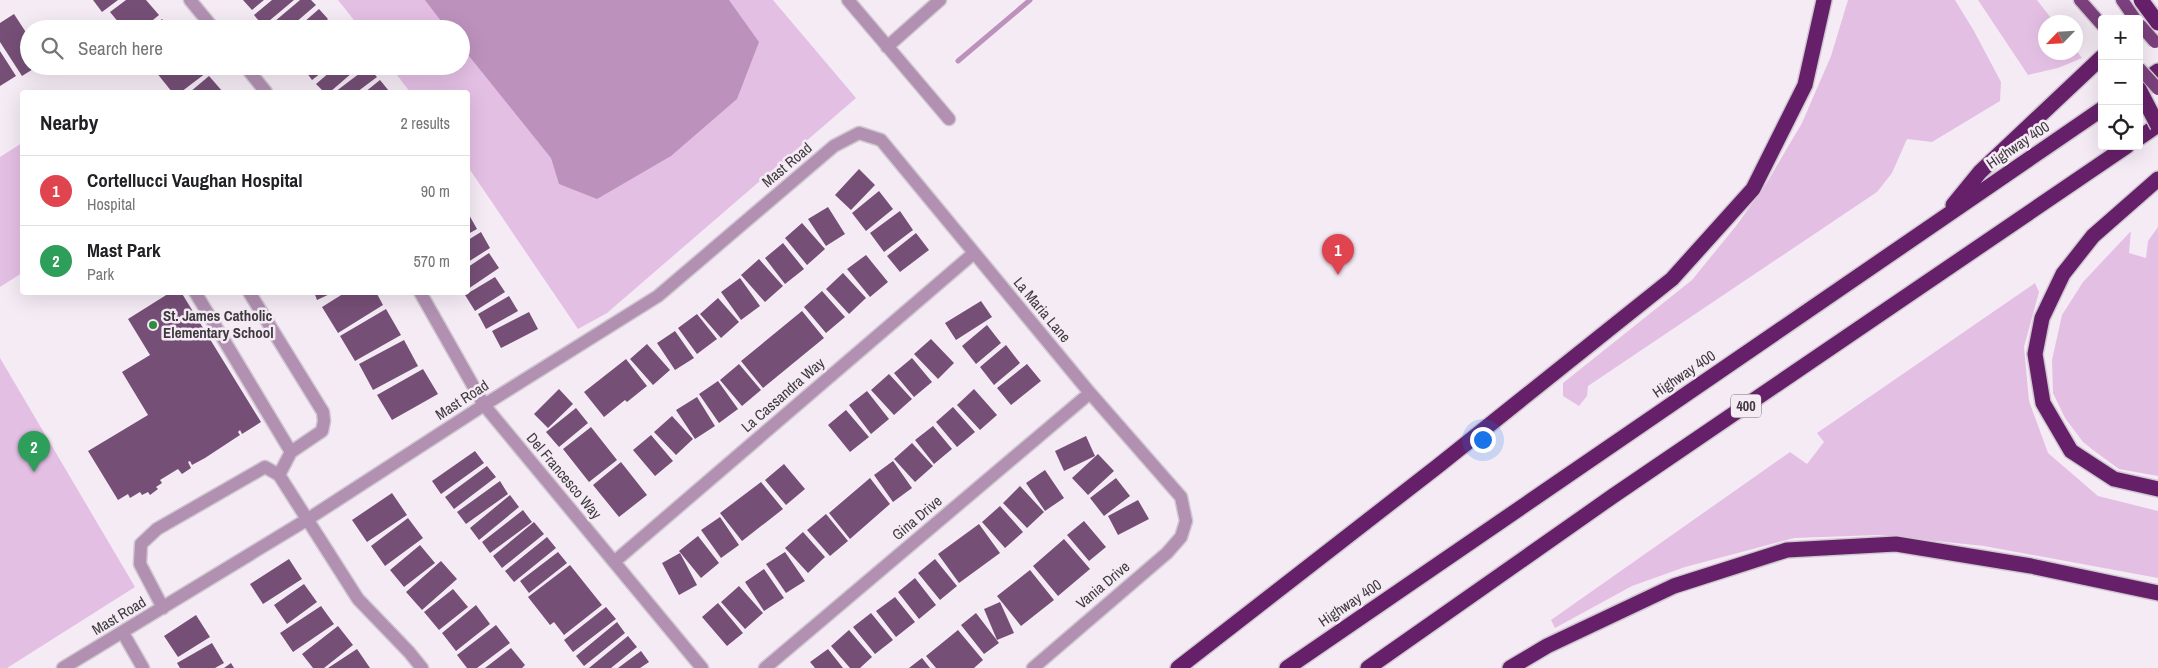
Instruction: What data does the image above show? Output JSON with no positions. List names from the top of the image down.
{
  "streets": {
    "highway": ["Highway 400", "400"],
    "street": [
      "Mast Road",
      "La Maria Lane",
      "La Cassandra Way",
      "Del Francesco Way",
      "Gina Drive",
      "Vania Drive"
    ]
  },
  "crossings": [
    ["Mast Road", "La Maria Lane"],
    ["Mast Road", "Del Francesco Way"],
    ["La Maria Lane", "La Cassandra Way"],
    ["La Maria Lane", "Gina Drive"],
    ["La Maria Lane", "Vania Drive"],
    ["La Cassandra Way", "Del Francesco Way"]
  ],
  "places": ["St. James Catholic Elementary School"],
  "north": "bottom left",
  "page": {
    "map_buttons": ["+", "−"],
    "search": "Search here",
    "heading": ["Nearby", "2 results"],
    "list": [
      {
        "mark": "1",
        "name": "Cortellucci Vaughan Hospital",
        "note": "Hospital",
        "value": "90 m"
      },
      {
        "mark": "2",
        "name": "Mast Park",
        "note": "Park",
        "value": "570 m"
      }
    ],
    "pins": ["1", "2"]
  }
}
